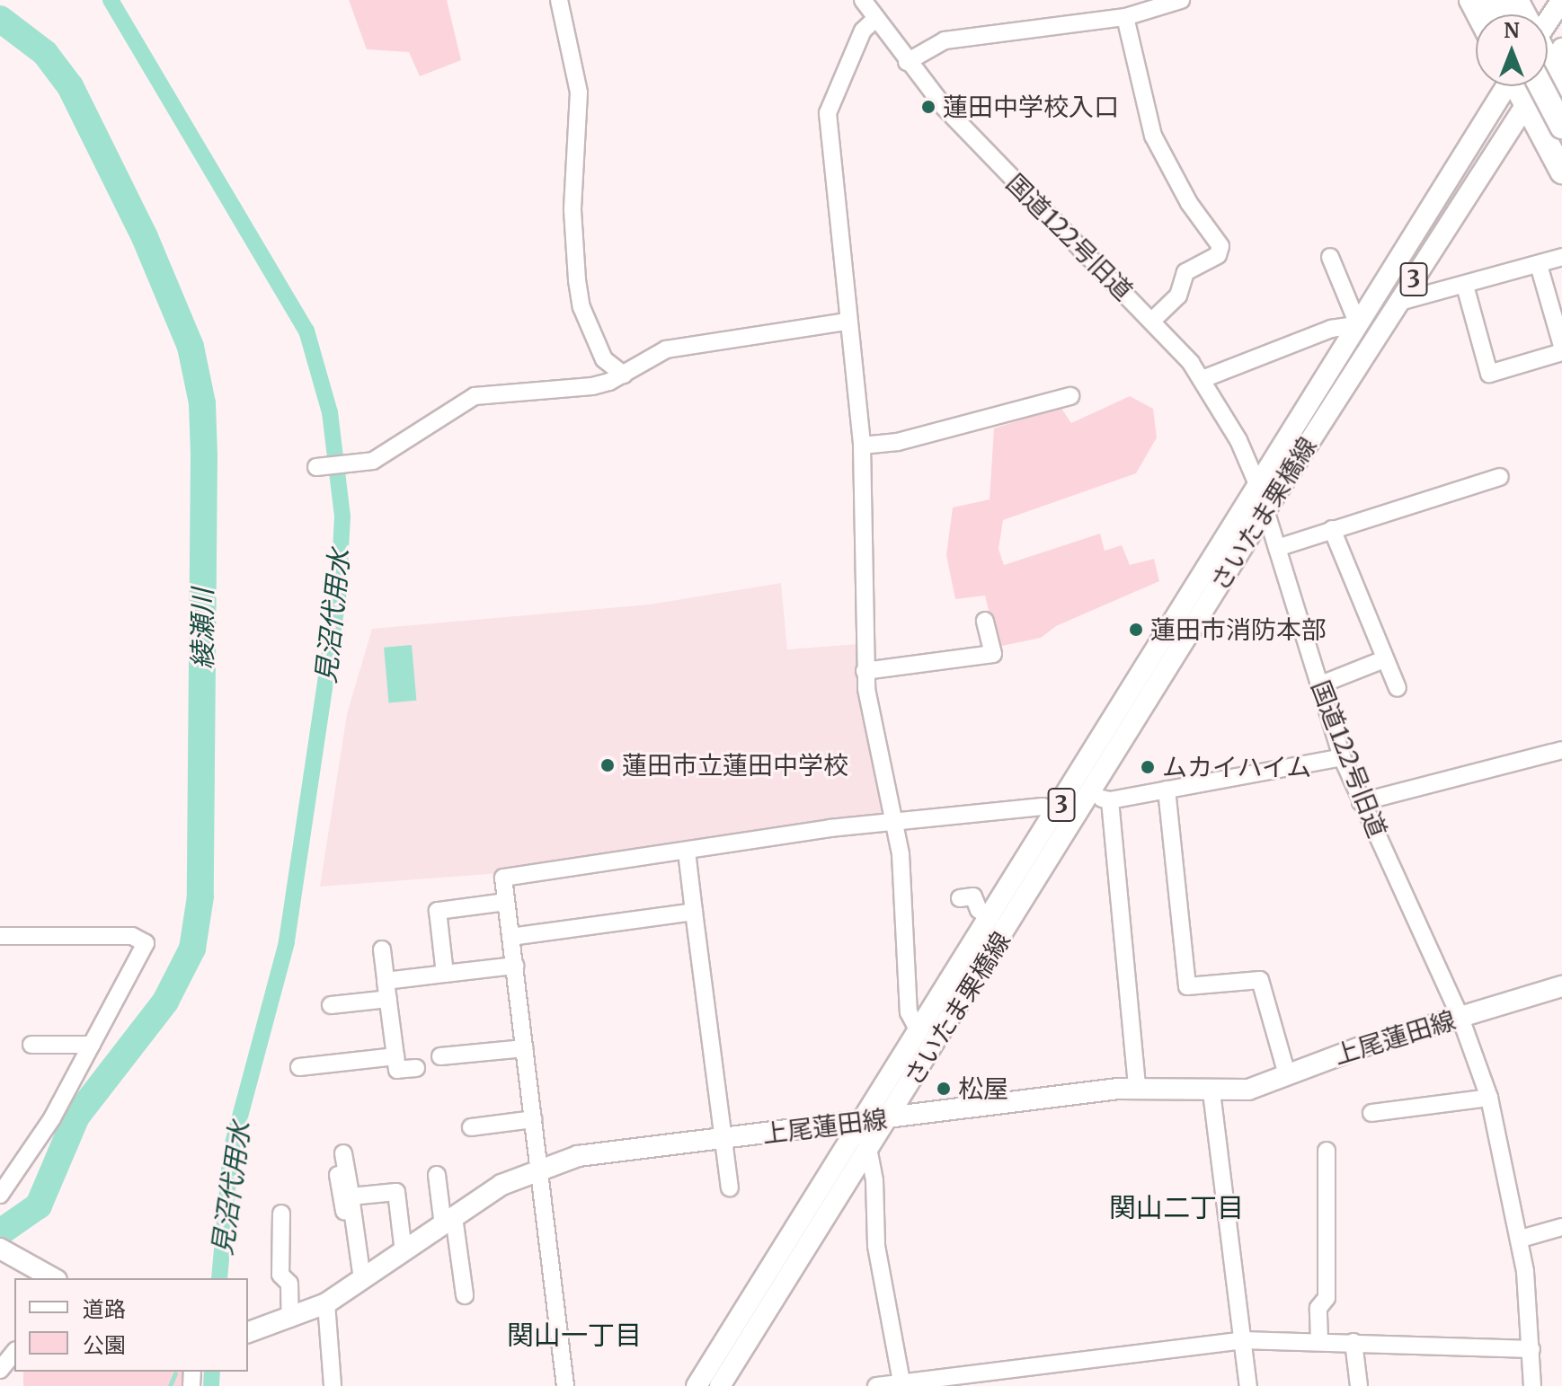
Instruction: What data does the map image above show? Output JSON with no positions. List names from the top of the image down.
{
  "streets": {
    "main road": ["3", "さいたま栗橋線", "上尾蓮田線"],
    "street": ["国道122号旧道"]
  },
  "crossings": [
    ["国道122号旧道", "さいたま栗橋線"],
    ["国道122号旧道", "上尾蓮田線"],
    ["さいたま栗橋線", "上尾蓮田線"]
  ],
  "districts": ["関山二丁目", "関山一丁目"],
  "water": ["見沼代用水", "綾瀬川"],
  "places": [
    "蓮田中学校入口",
    "蓮田市消防本部",
    "蓮田市立蓮田中学校",
    "ムカイハイム",
    "松屋"
  ],
  "legend": ["道路", "公園"],
  "north": "top"
}
